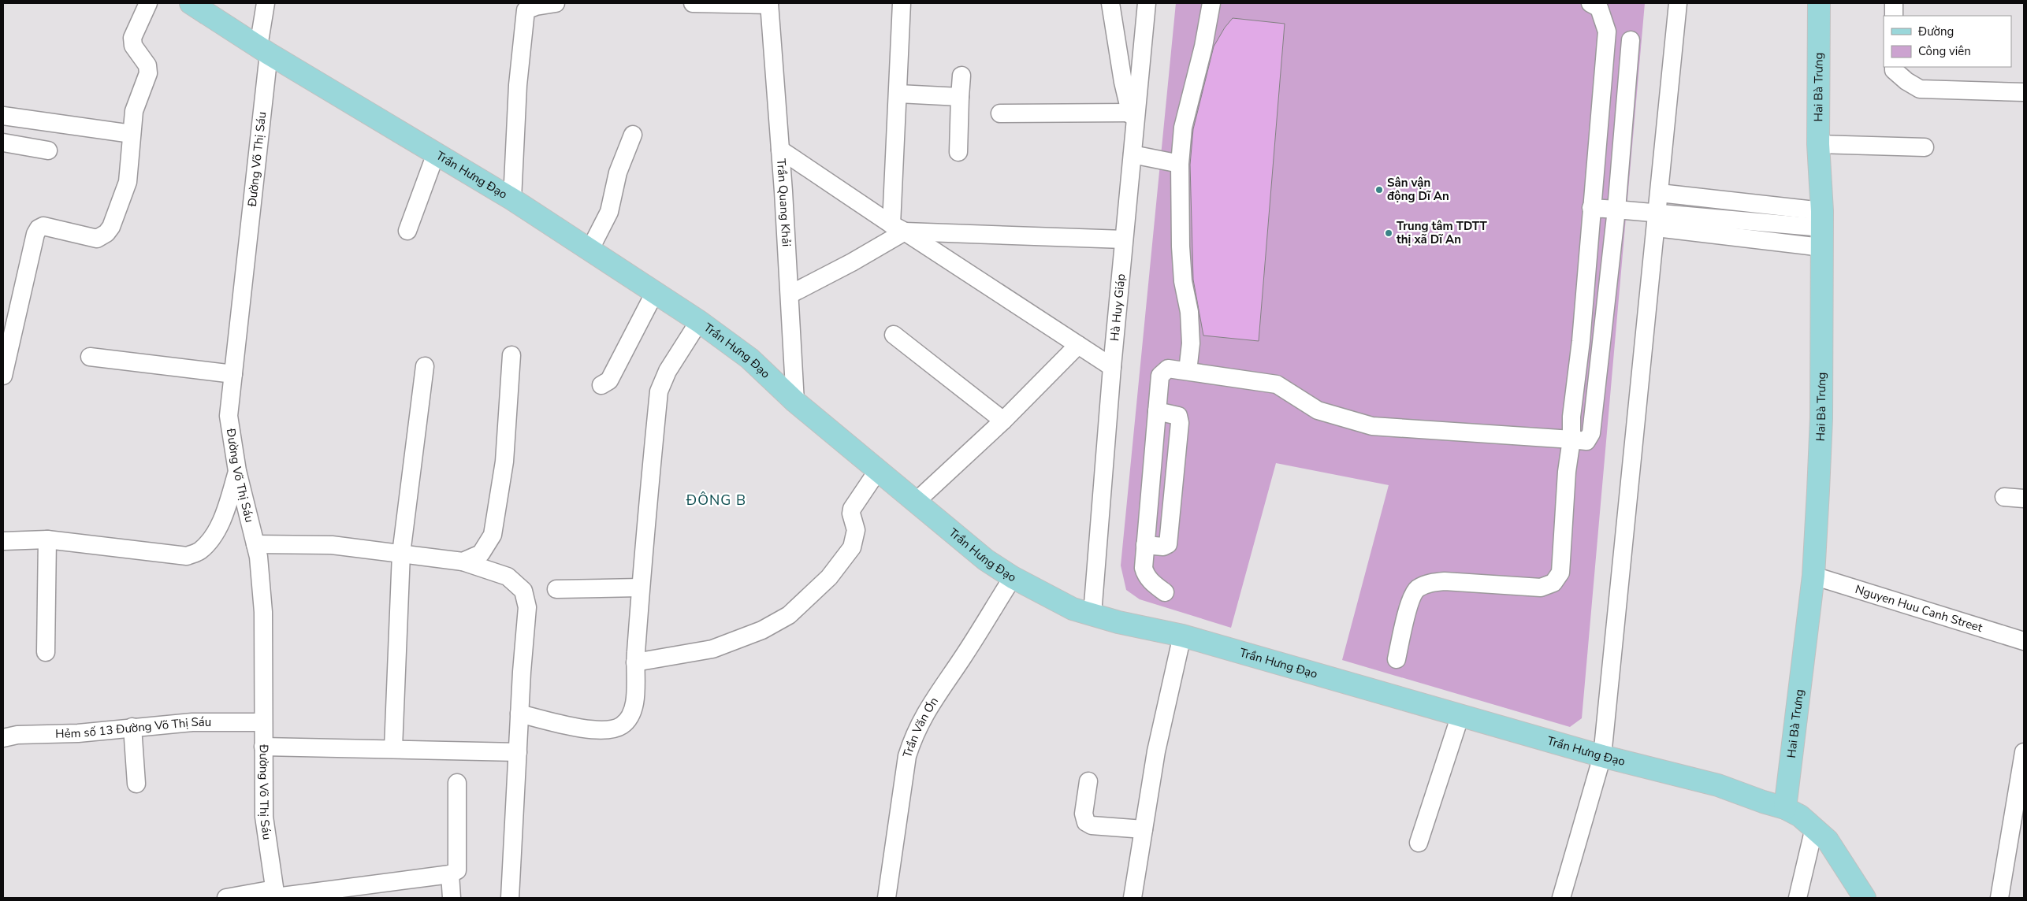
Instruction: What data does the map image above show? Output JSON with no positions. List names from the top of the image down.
{
  "streets": {
    "main road": ["Hai Bà Trưng", "Trần Hưng Đạo"],
    "street": [
      "Đường Võ Thị Sáu",
      "Trần Quang Khải",
      "Hà Huy Giáp",
      "Nguyen Huu Canh Street",
      "Hẻm số 13 Đường Võ Thị Sáu",
      "Trần Văn Ơn"
    ]
  },
  "crossings": [
    ["Hai Bà Trưng", "Trần Hưng Đạo"],
    ["Hai Bà Trưng", "Nguyen Huu Canh Street"],
    ["Đường Võ Thị Sáu", "Trần Hưng Đạo"],
    ["Đường Võ Thị Sáu", "Hẻm số 13 Đường Võ Thị Sáu"],
    ["Trần Hưng Đạo", "Trần Quang Khải"],
    ["Trần Hưng Đạo", "Hà Huy Giáp"],
    ["Trần Hưng Đạo", "Trần Văn Ơn"]
  ],
  "districts": ["ĐÔNG B"],
  "places": ["Sân vận động Dĩ An", "Trung tâm TDTT thị xã Dĩ An"],
  "legend": ["Đường", "Công viên"]
}
